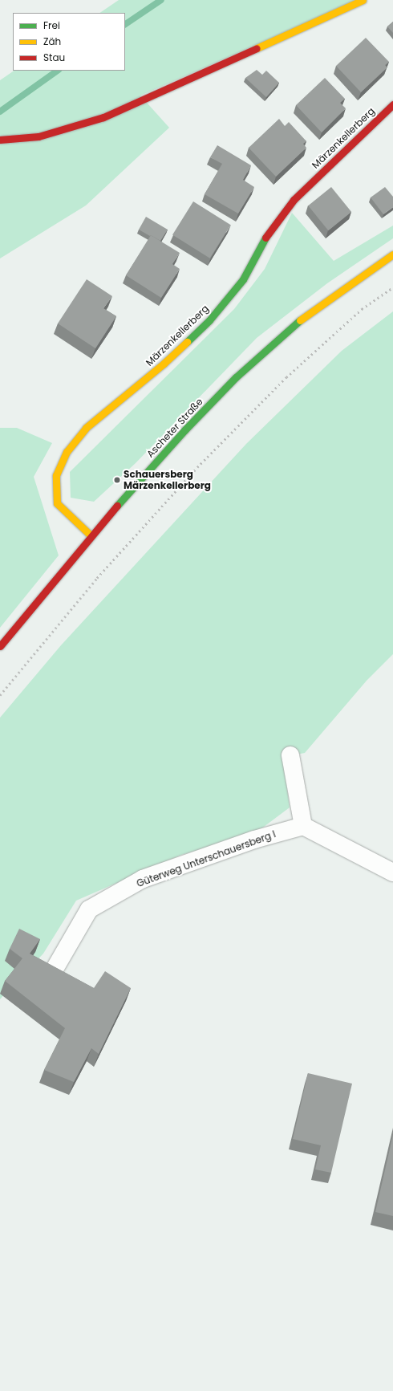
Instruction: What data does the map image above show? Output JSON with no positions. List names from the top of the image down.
{
  "streets": {
    "street": ["Märzenkellerberg", "Ascheter Straße", "Güterweg Unterschauersberg I"]
  },
  "crossings": [
    ["Märzenkellerberg", "Ascheter Straße"]
  ],
  "places": ["Schauersberg Märzenkellerberg"],
  "legend": ["Frei", "Zäh", "Stau"]
}
